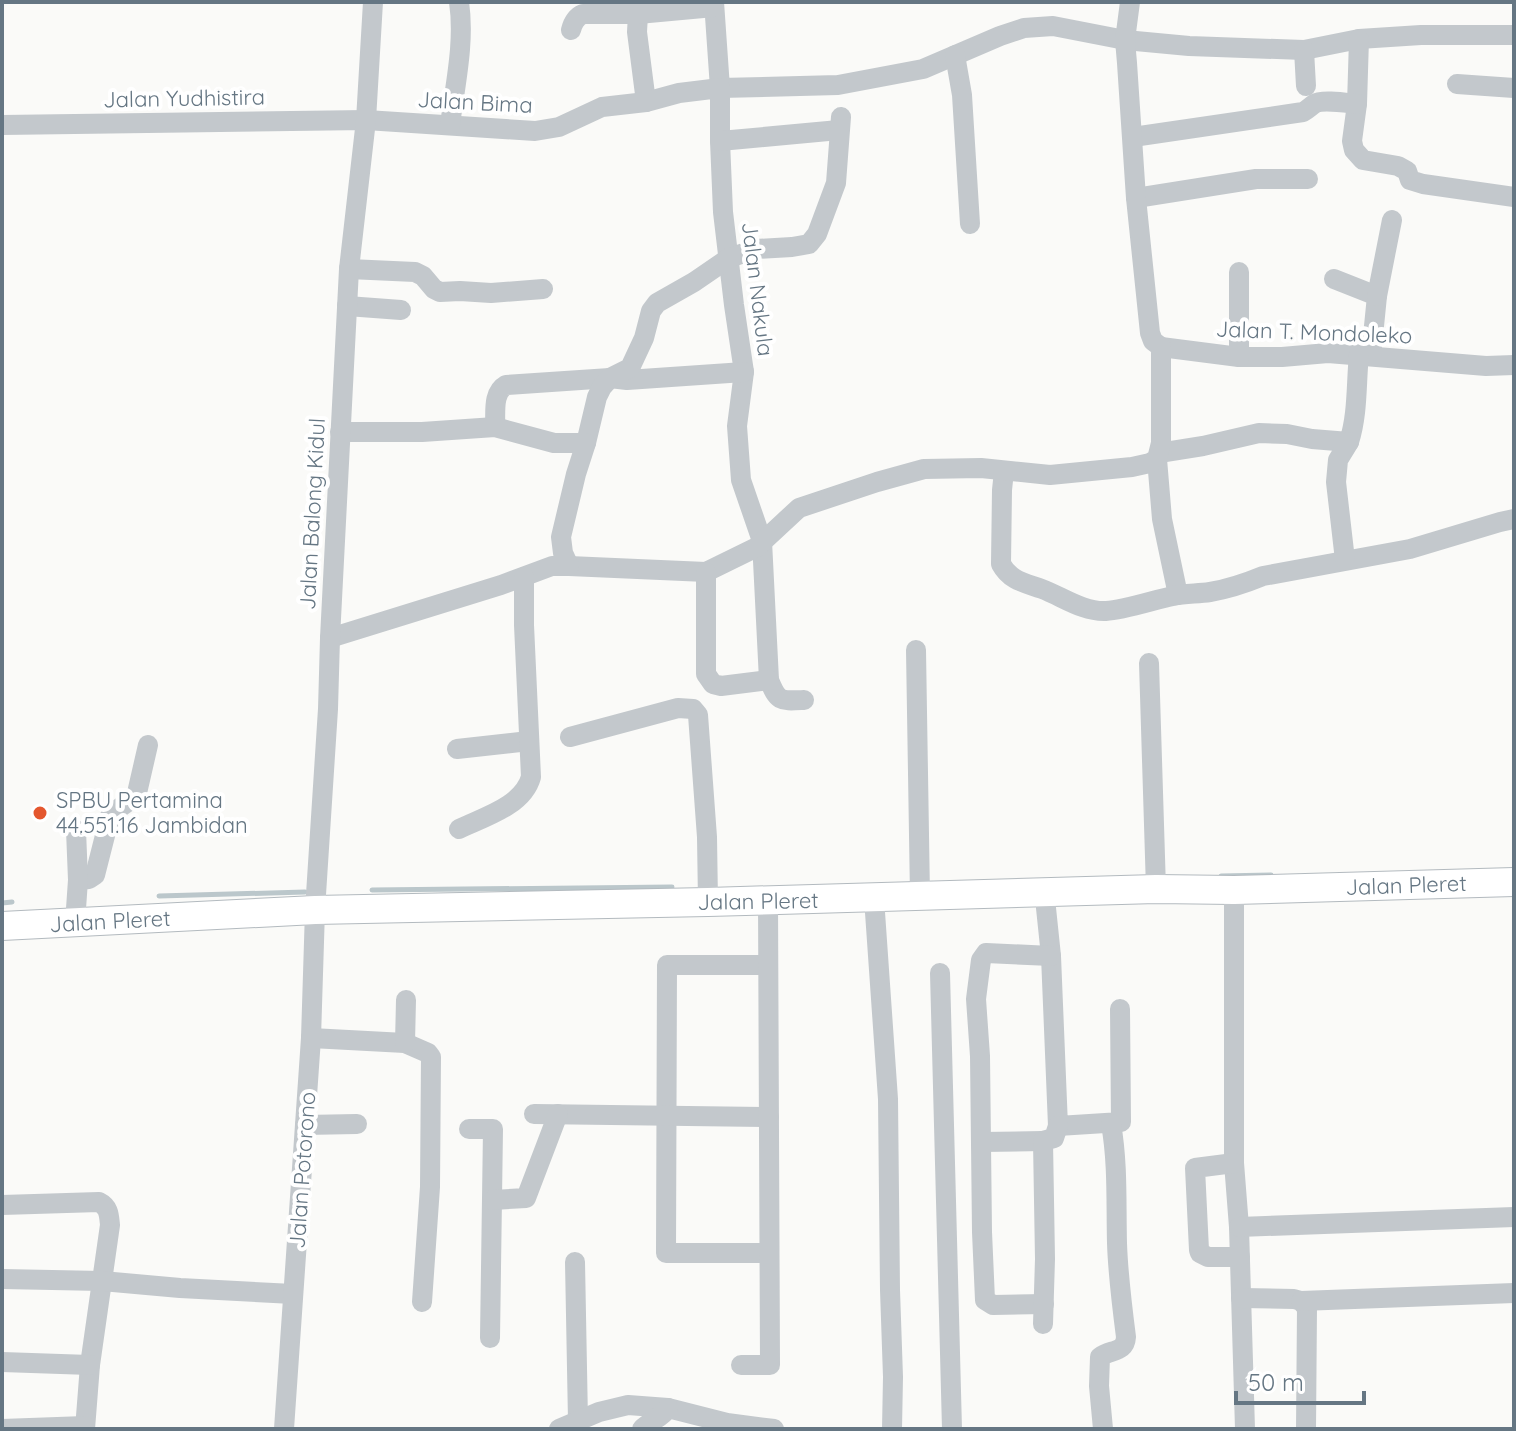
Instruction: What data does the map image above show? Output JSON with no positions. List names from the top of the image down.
{
  "streets": {
    "main road": ["Jalan Pleret"],
    "street": [
      "Jalan Yudhistira",
      "Jalan Bima",
      "Jalan Nakula",
      "Jalan T. Mondoleko",
      "Jalan Balong Kidul",
      "Jalan Potorono"
    ]
  },
  "crossings": [
    ["Jalan Yudhistira", "Jalan Bima"],
    ["Jalan Yudhistira", "Jalan Balong Kidul"],
    ["Jalan Bima", "Jalan Nakula"],
    ["Jalan Bima", "Jalan Balong Kidul"],
    ["Jalan Balong Kidul", "Jalan Pleret"],
    ["Jalan Balong Kidul", "Jalan Potorono"],
    ["Jalan Pleret", "Jalan Potorono"]
  ],
  "places": ["SPBU Pertamina 44.551.16 Jambidan"],
  "scale_bar": "50 m"
}
